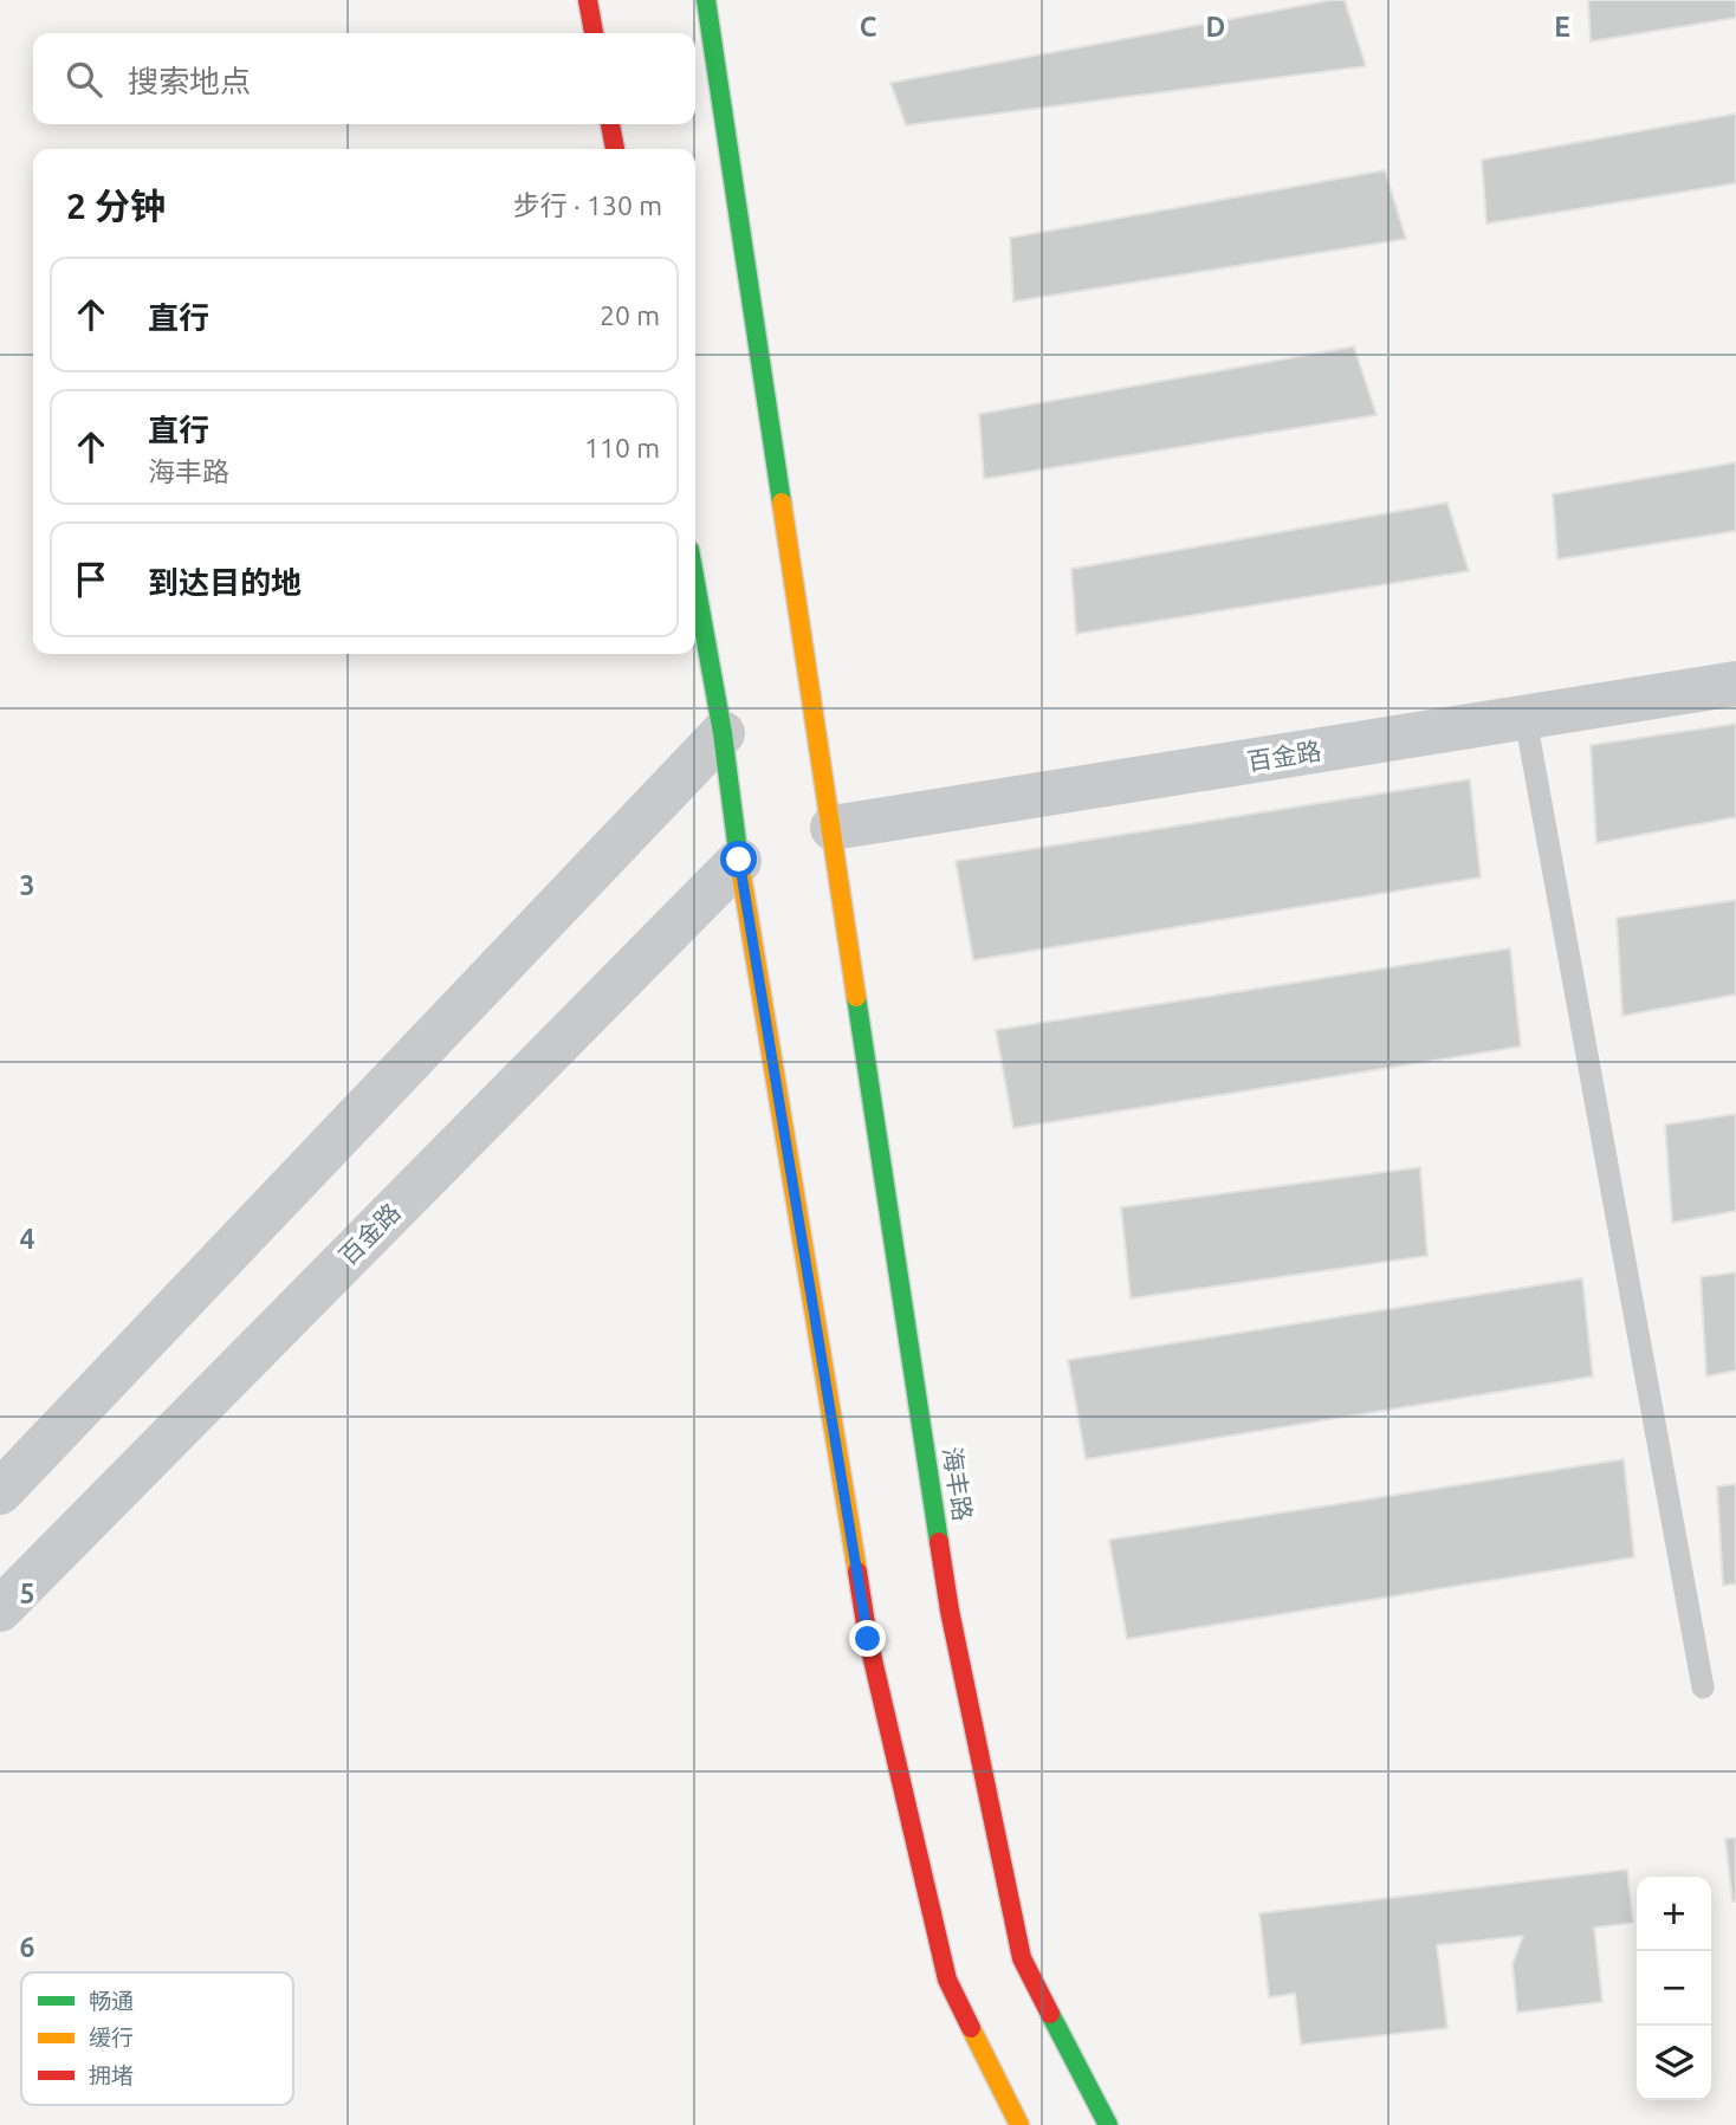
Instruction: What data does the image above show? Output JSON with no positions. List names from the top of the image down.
{
  "streets": {
    "main road": ["海丰路"],
    "street": ["百金路"]
  },
  "crossings": [
    ["百金路", "海丰路"]
  ],
  "legend": ["畅通", "缓行", "拥堵"],
  "page": {
    "search": "搜索地点",
    "heading": ["2 分钟", "步行 · 130 m"],
    "list": [
      ["直行", "20 m"],
      ["直行", "海丰路", "110 m"],
      "到达目的地"
    ],
    "map_buttons": ["+", "−"]
  },
  "grid": {
    "columns": ["C", "D", "E"],
    "rows": [
      "3",
      "4",
      "5",
      "6"
    ]
  }
}
